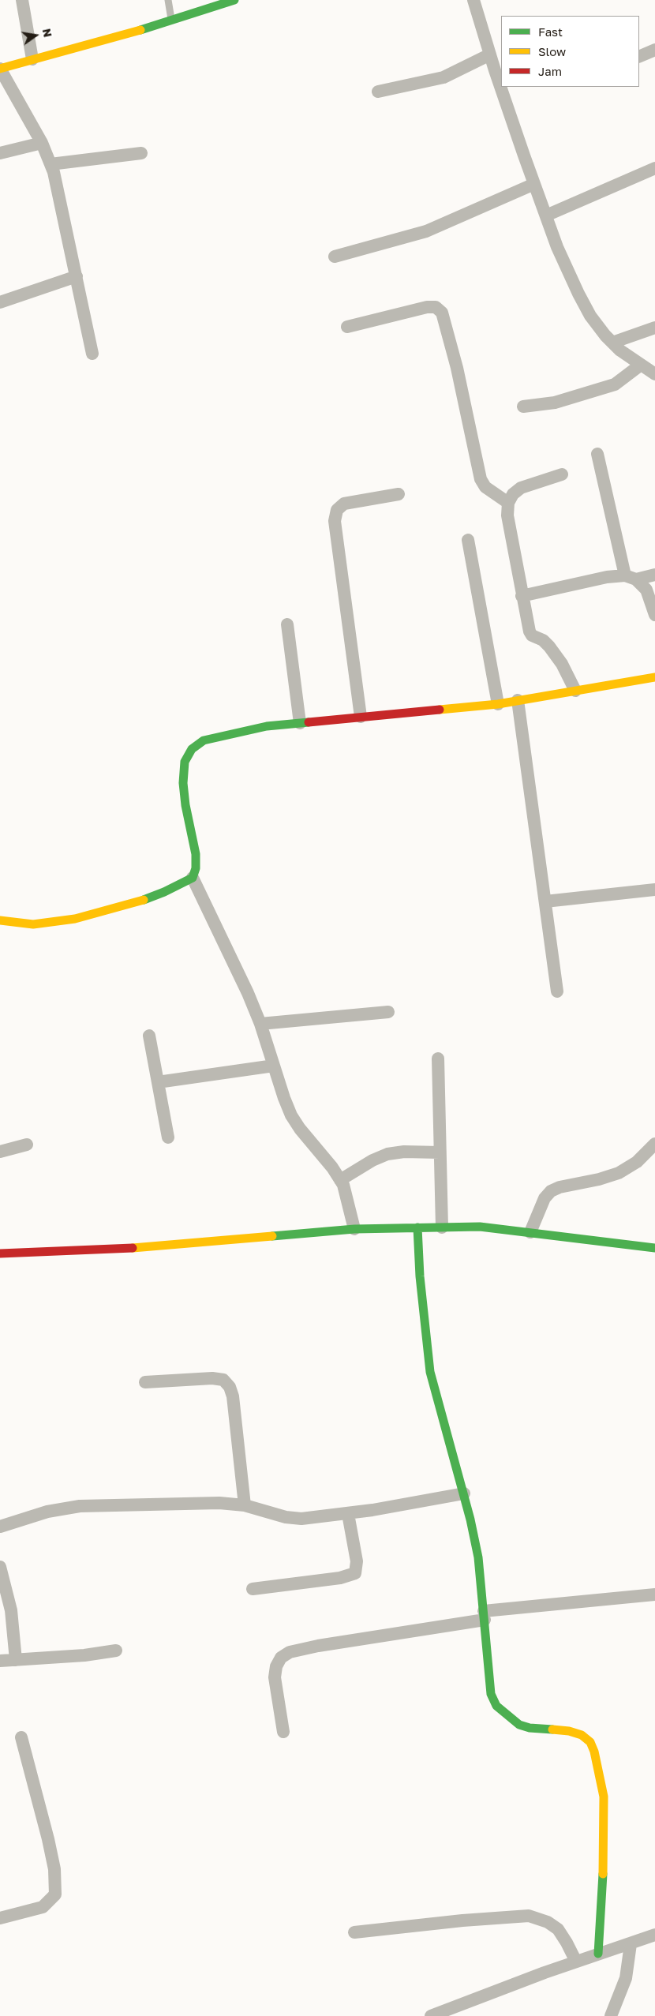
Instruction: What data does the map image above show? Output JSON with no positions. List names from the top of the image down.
{
  "legend": ["Fast", "Slow", "Jam"],
  "north": "right"
}
